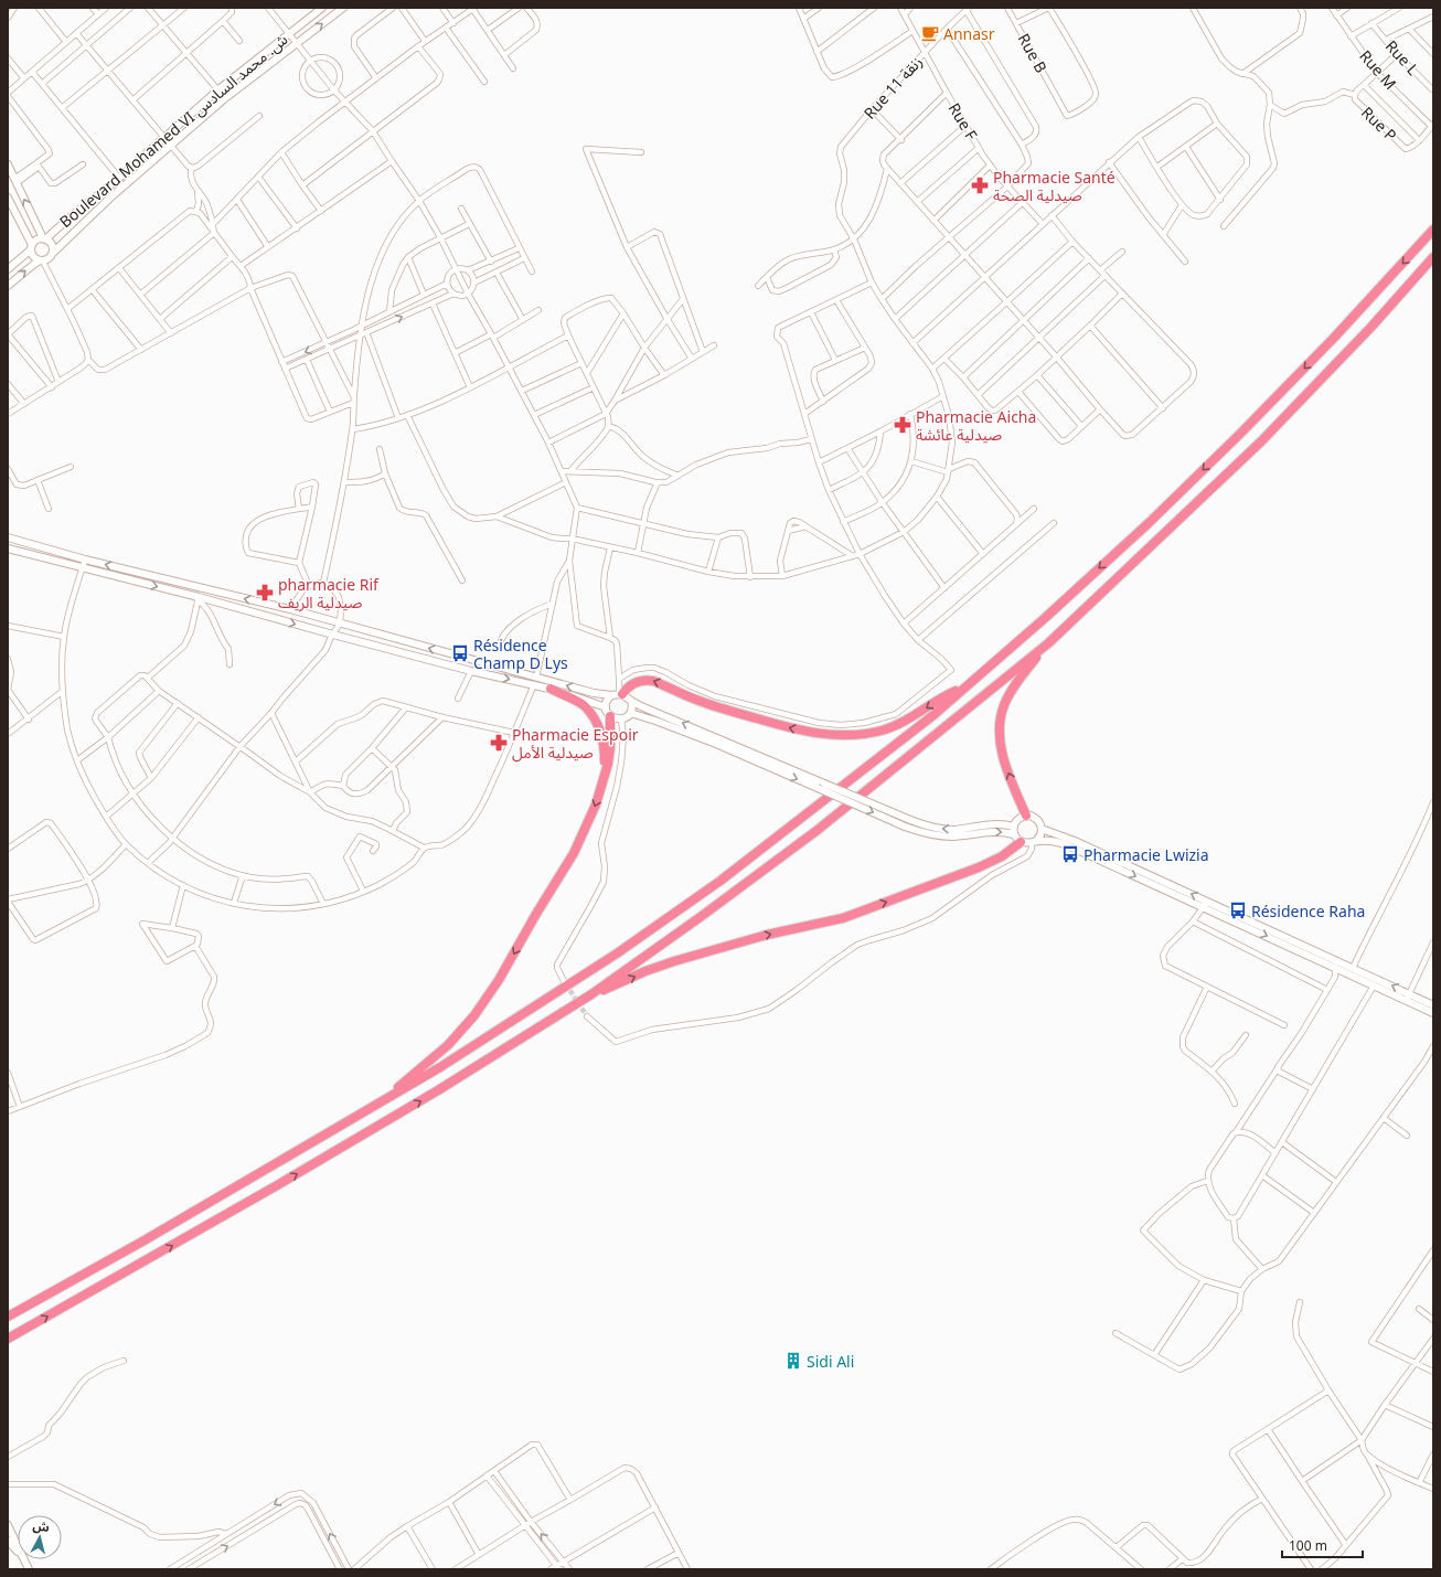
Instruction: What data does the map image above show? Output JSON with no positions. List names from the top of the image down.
{
  "streets": {
    "street": [
      "Rue B",
      "Rue L",
      "Rue M",
      "Rue 11 زنقة",
      "Rue F",
      "Rue P",
      "Boulevard Mohamed VI ش. محمد السادس"
    ]
  },
  "crossings": [
    ["Rue 11 زنقة", "Rue F"]
  ],
  "places": {
    "cafe": ["Annasr"],
    "pharmacy": [
      "Pharmacie Santé صيدلية الصحة",
      "Pharmacie Aicha صيدلية عائشة",
      "pharmacie Rif صيدلية الريف",
      "Pharmacie Espoir صيدلية الأمل"
    ],
    "bus stop": ["Résidence Champ D Lys", "Pharmacie Lwizia", "Résidence Raha"],
    "building": ["Sidi Ali"]
  },
  "scale_bar": "100 m",
  "north": "top"
}
